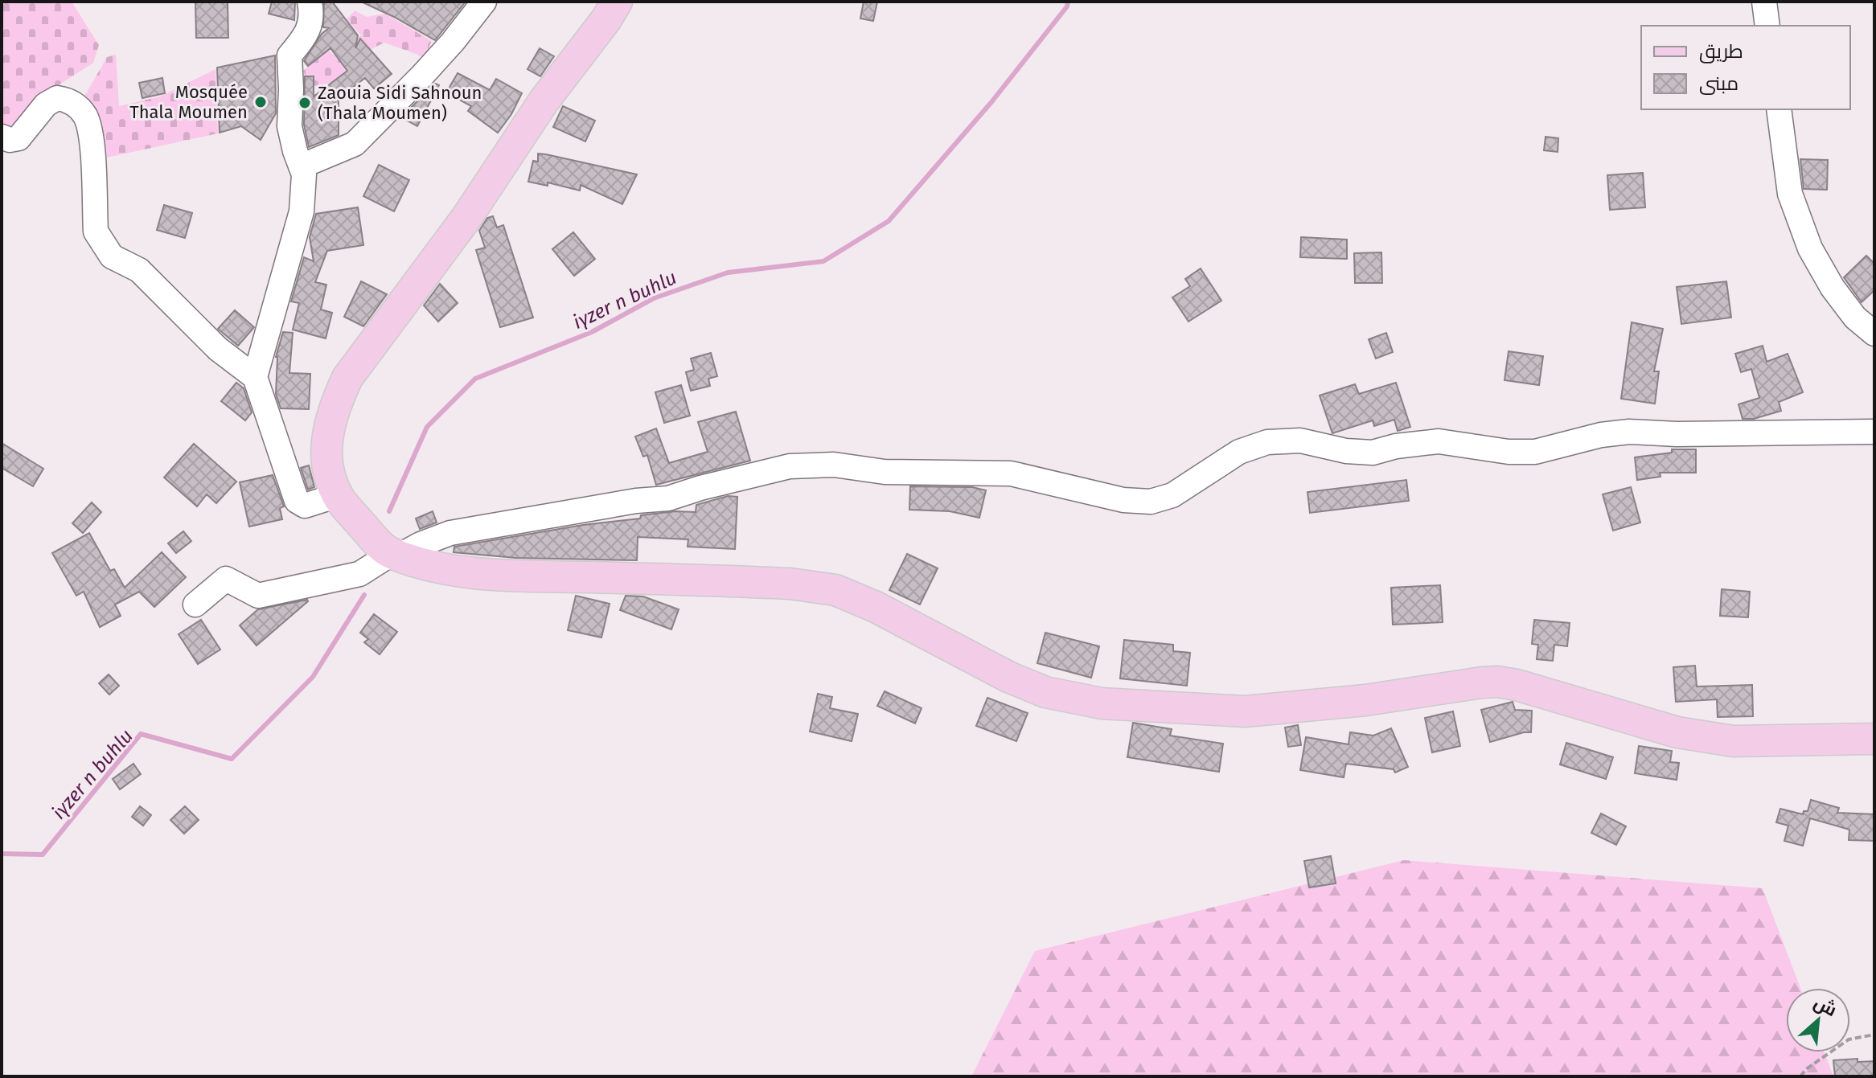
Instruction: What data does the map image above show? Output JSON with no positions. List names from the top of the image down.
{
  "water": ["iγzer n buhlu"],
  "places": ["Mosquée Thala Moumen", "Zaouia Sidi Sahnoun (Thala Moumen)"],
  "legend": ["طريق", "مبنى"],
  "north": "top right"
}
